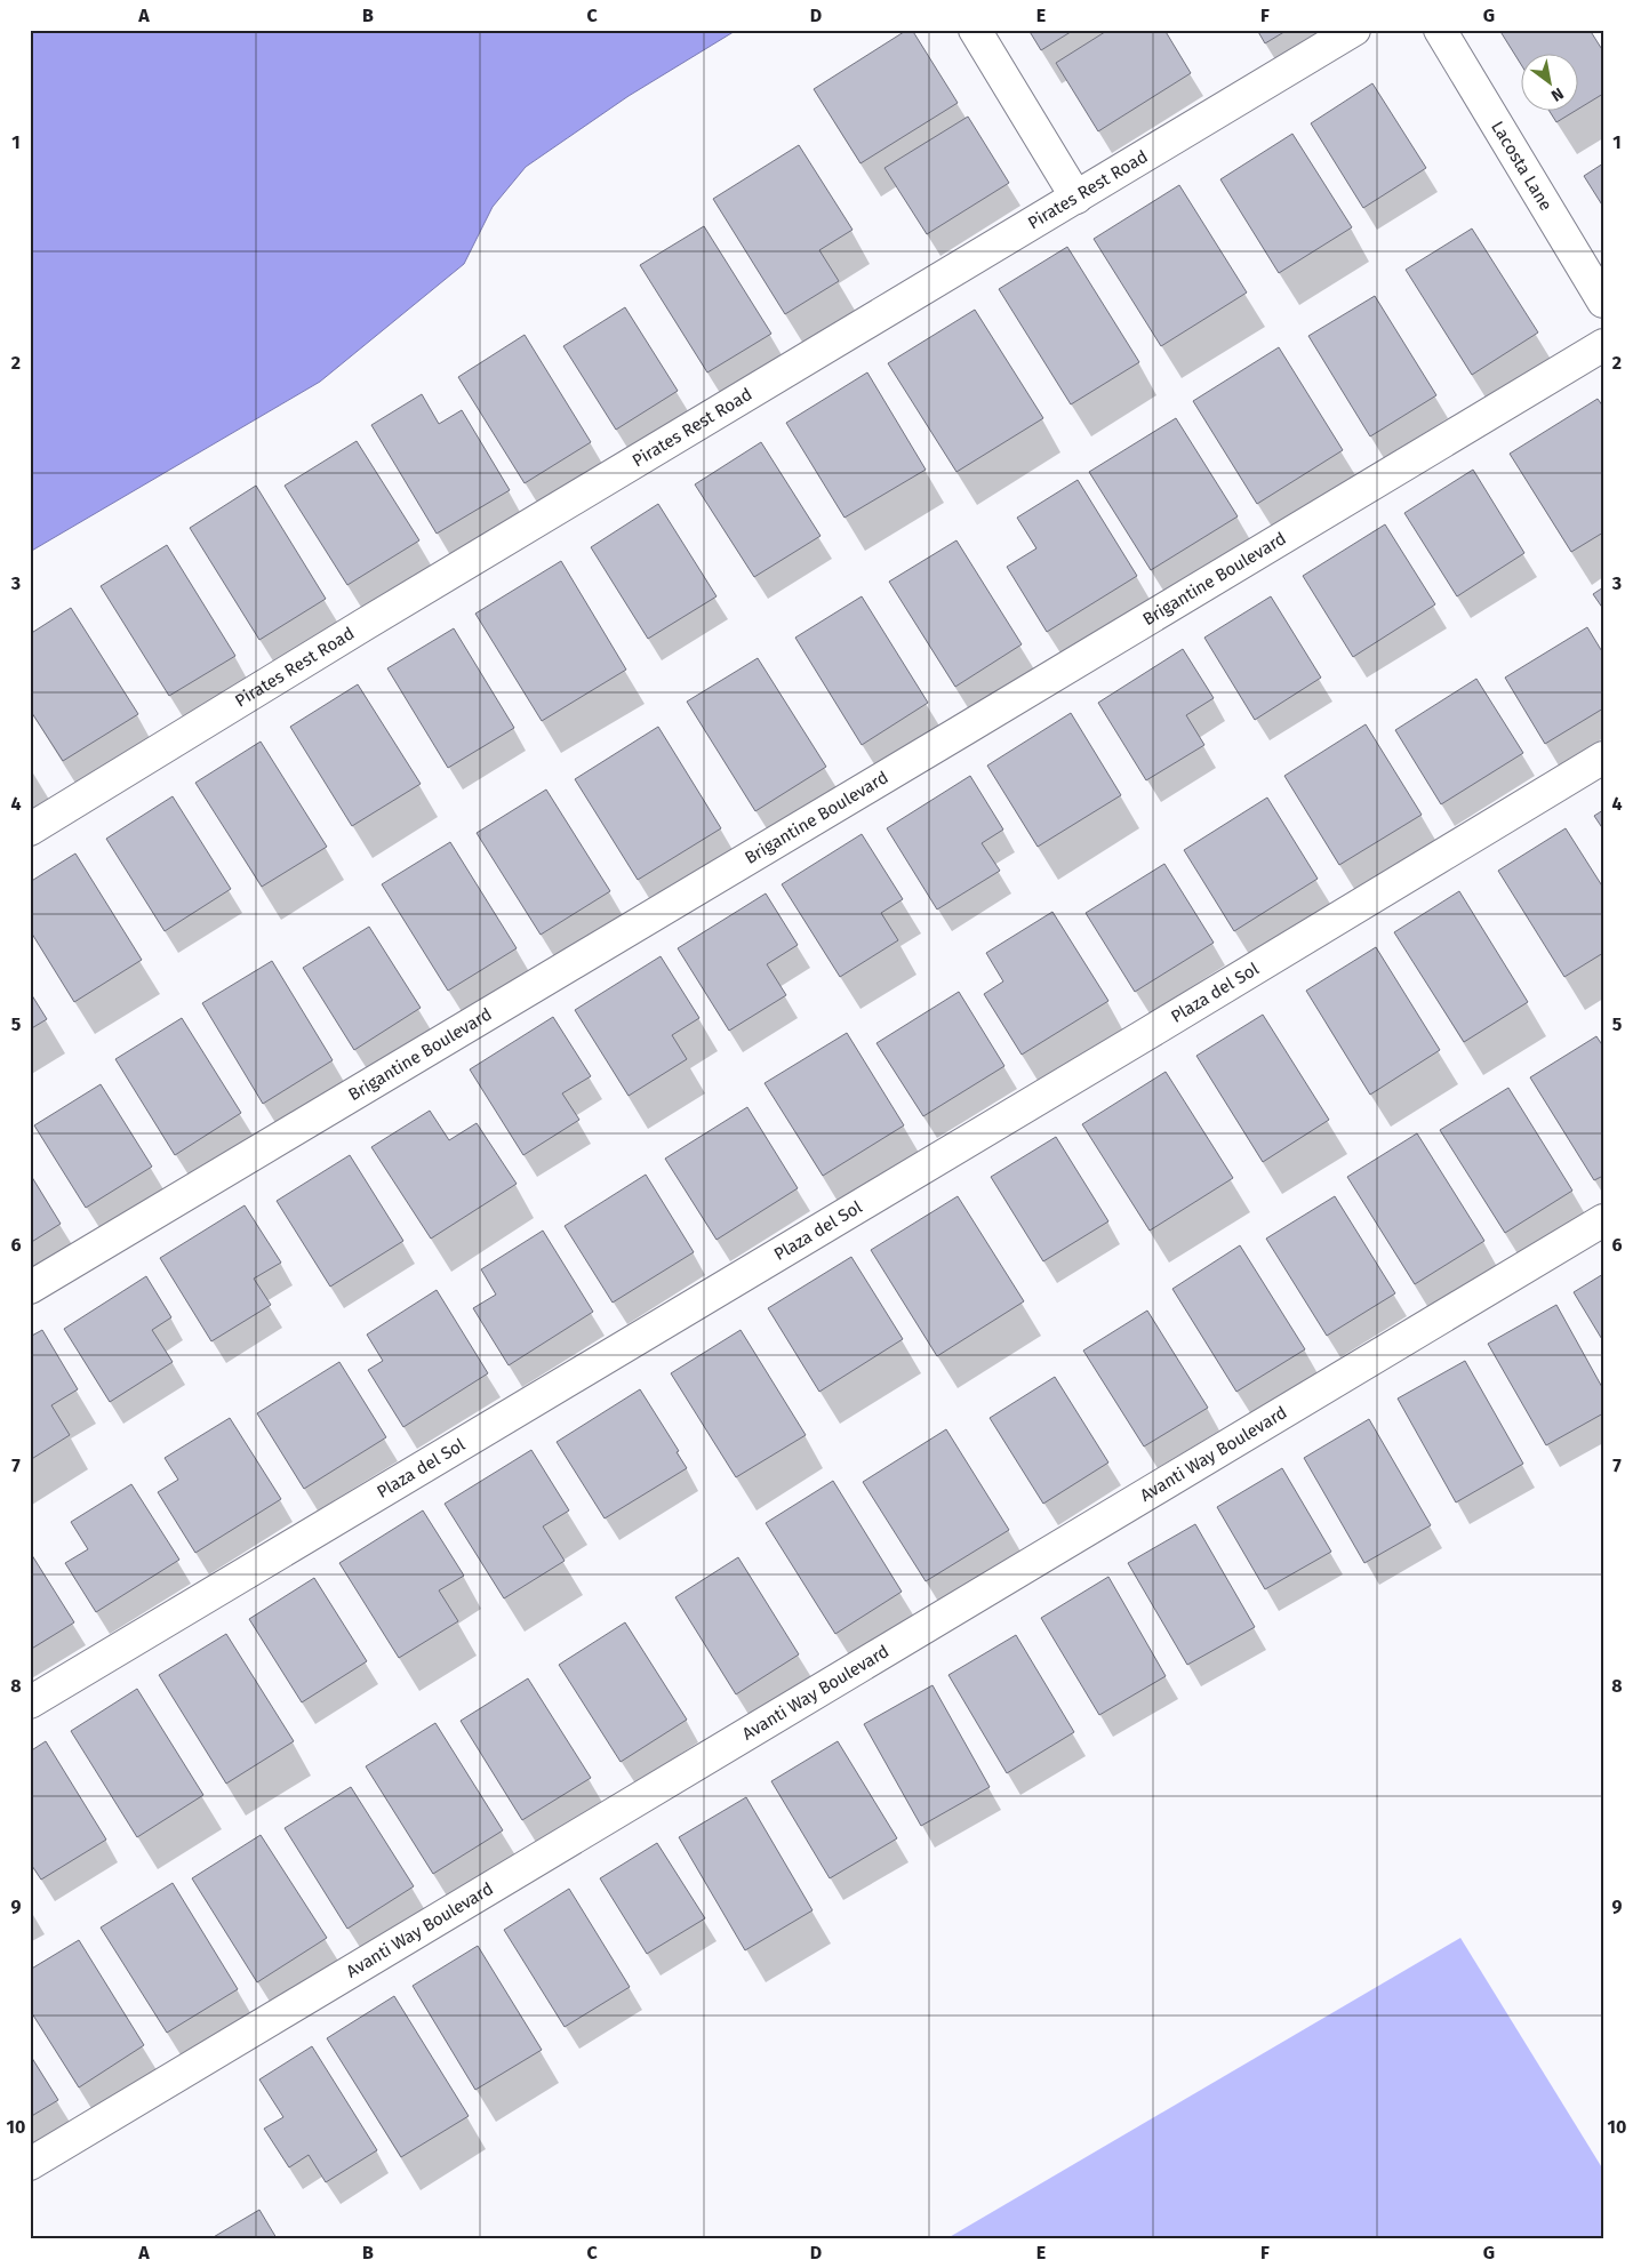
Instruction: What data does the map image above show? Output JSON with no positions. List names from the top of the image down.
{
  "streets": {
    "street": [
      "Lacosta Lane",
      "Pirates Rest Road",
      "Brigantine Boulevard",
      "Plaza del Sol",
      "Avanti Way Boulevard"
    ]
  },
  "north": "bottom right",
  "grid": {
    "columns": [
      "A",
      "B",
      "C",
      "D",
      "E",
      "F",
      "G"
    ],
    "rows": [
      "1",
      "2",
      "3",
      "4",
      "5",
      "6",
      "7",
      "8",
      "9",
      "10"
    ]
  }
}
